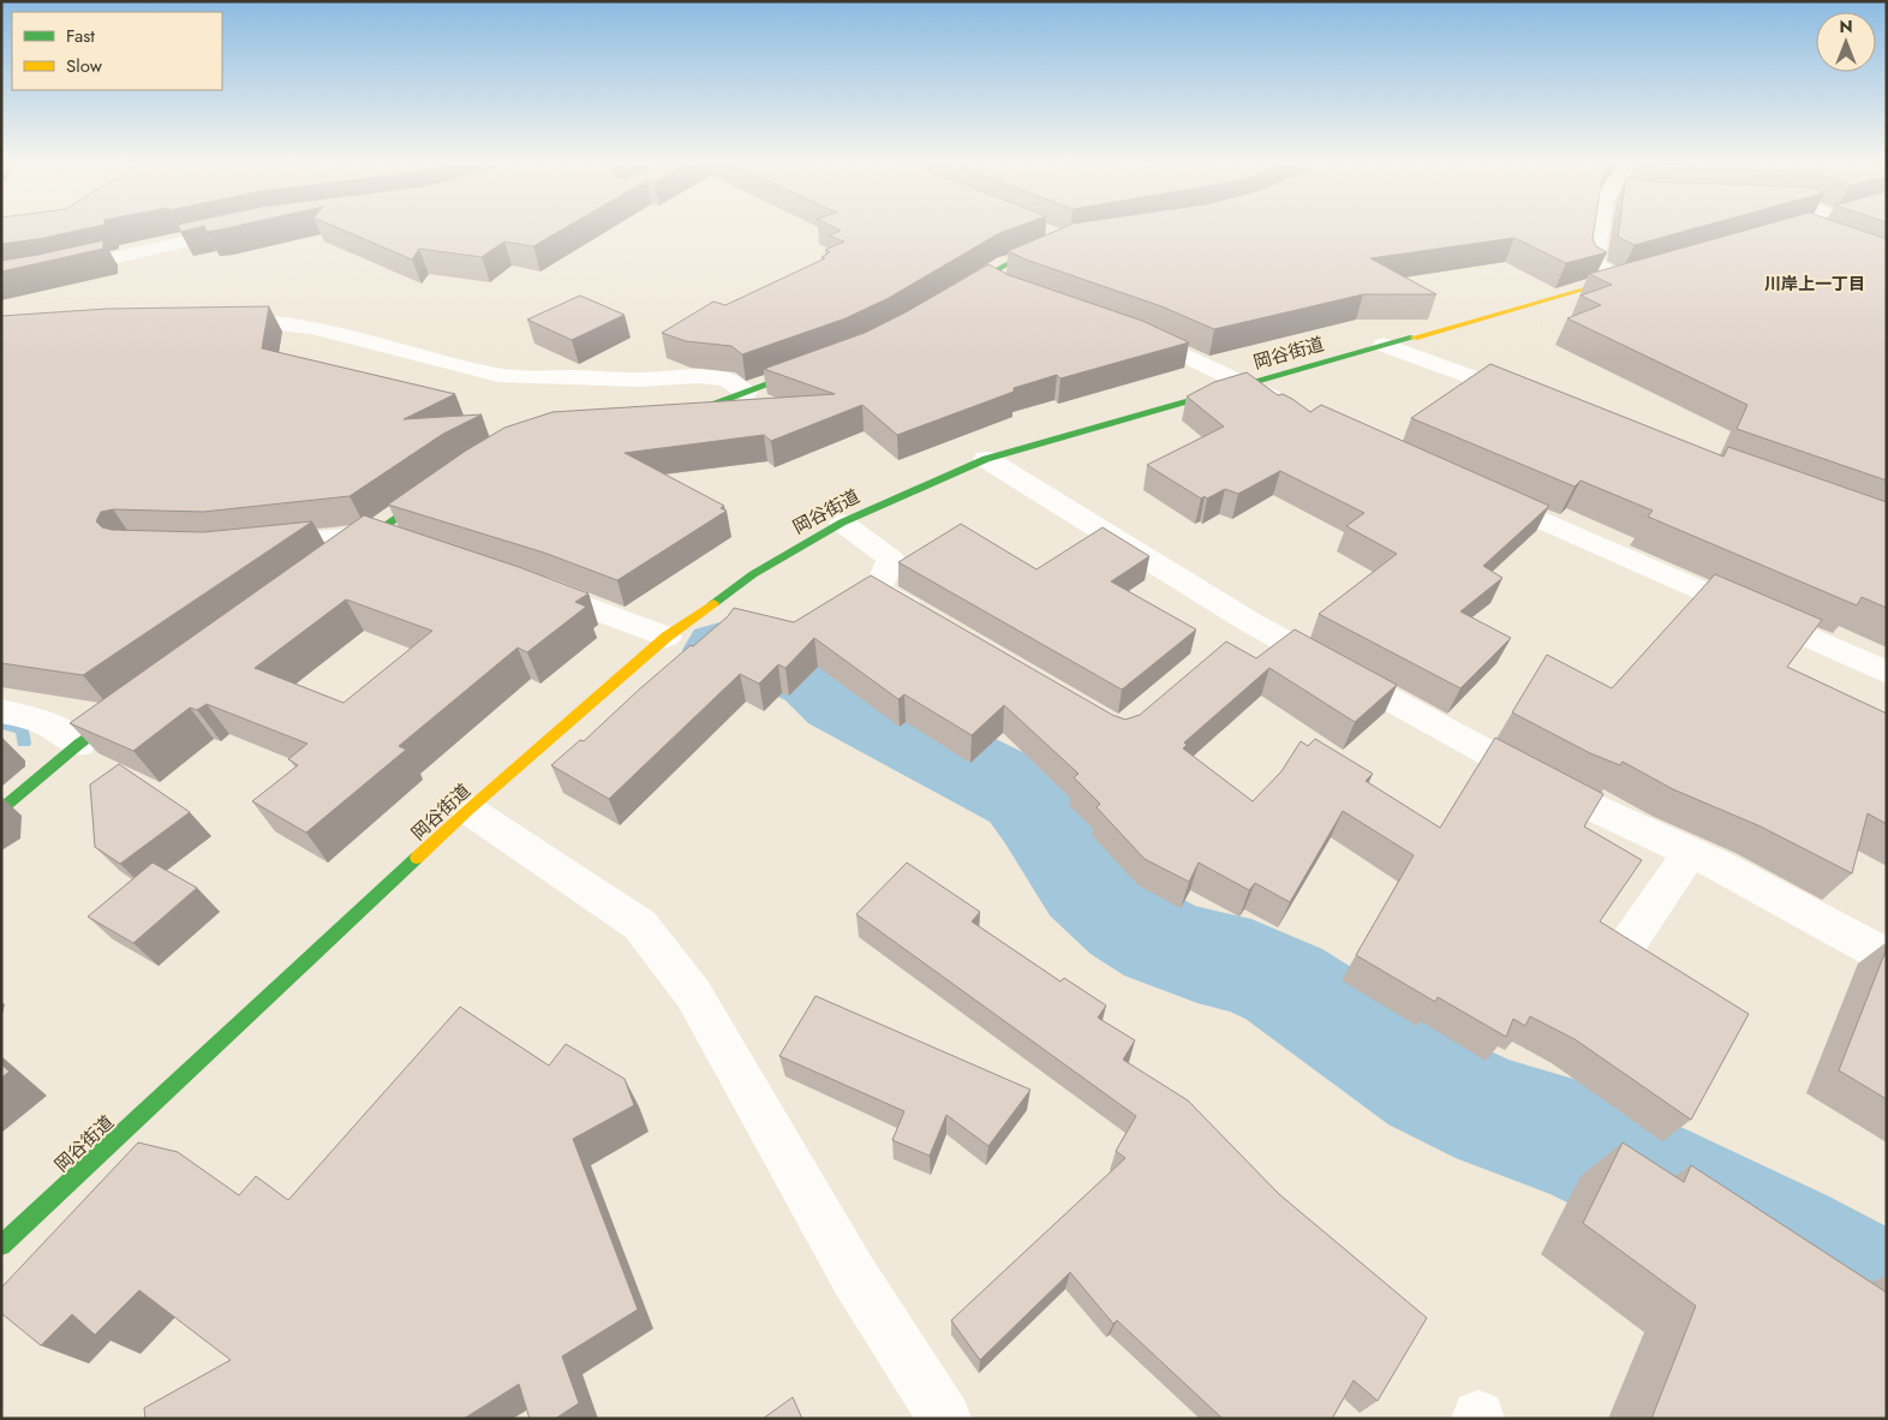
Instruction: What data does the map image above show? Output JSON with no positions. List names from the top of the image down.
{
  "streets": {
    "main road": ["岡谷街道"]
  },
  "districts": ["川岸上一丁目"],
  "legend": ["Fast", "Slow"],
  "north": "top"
}
